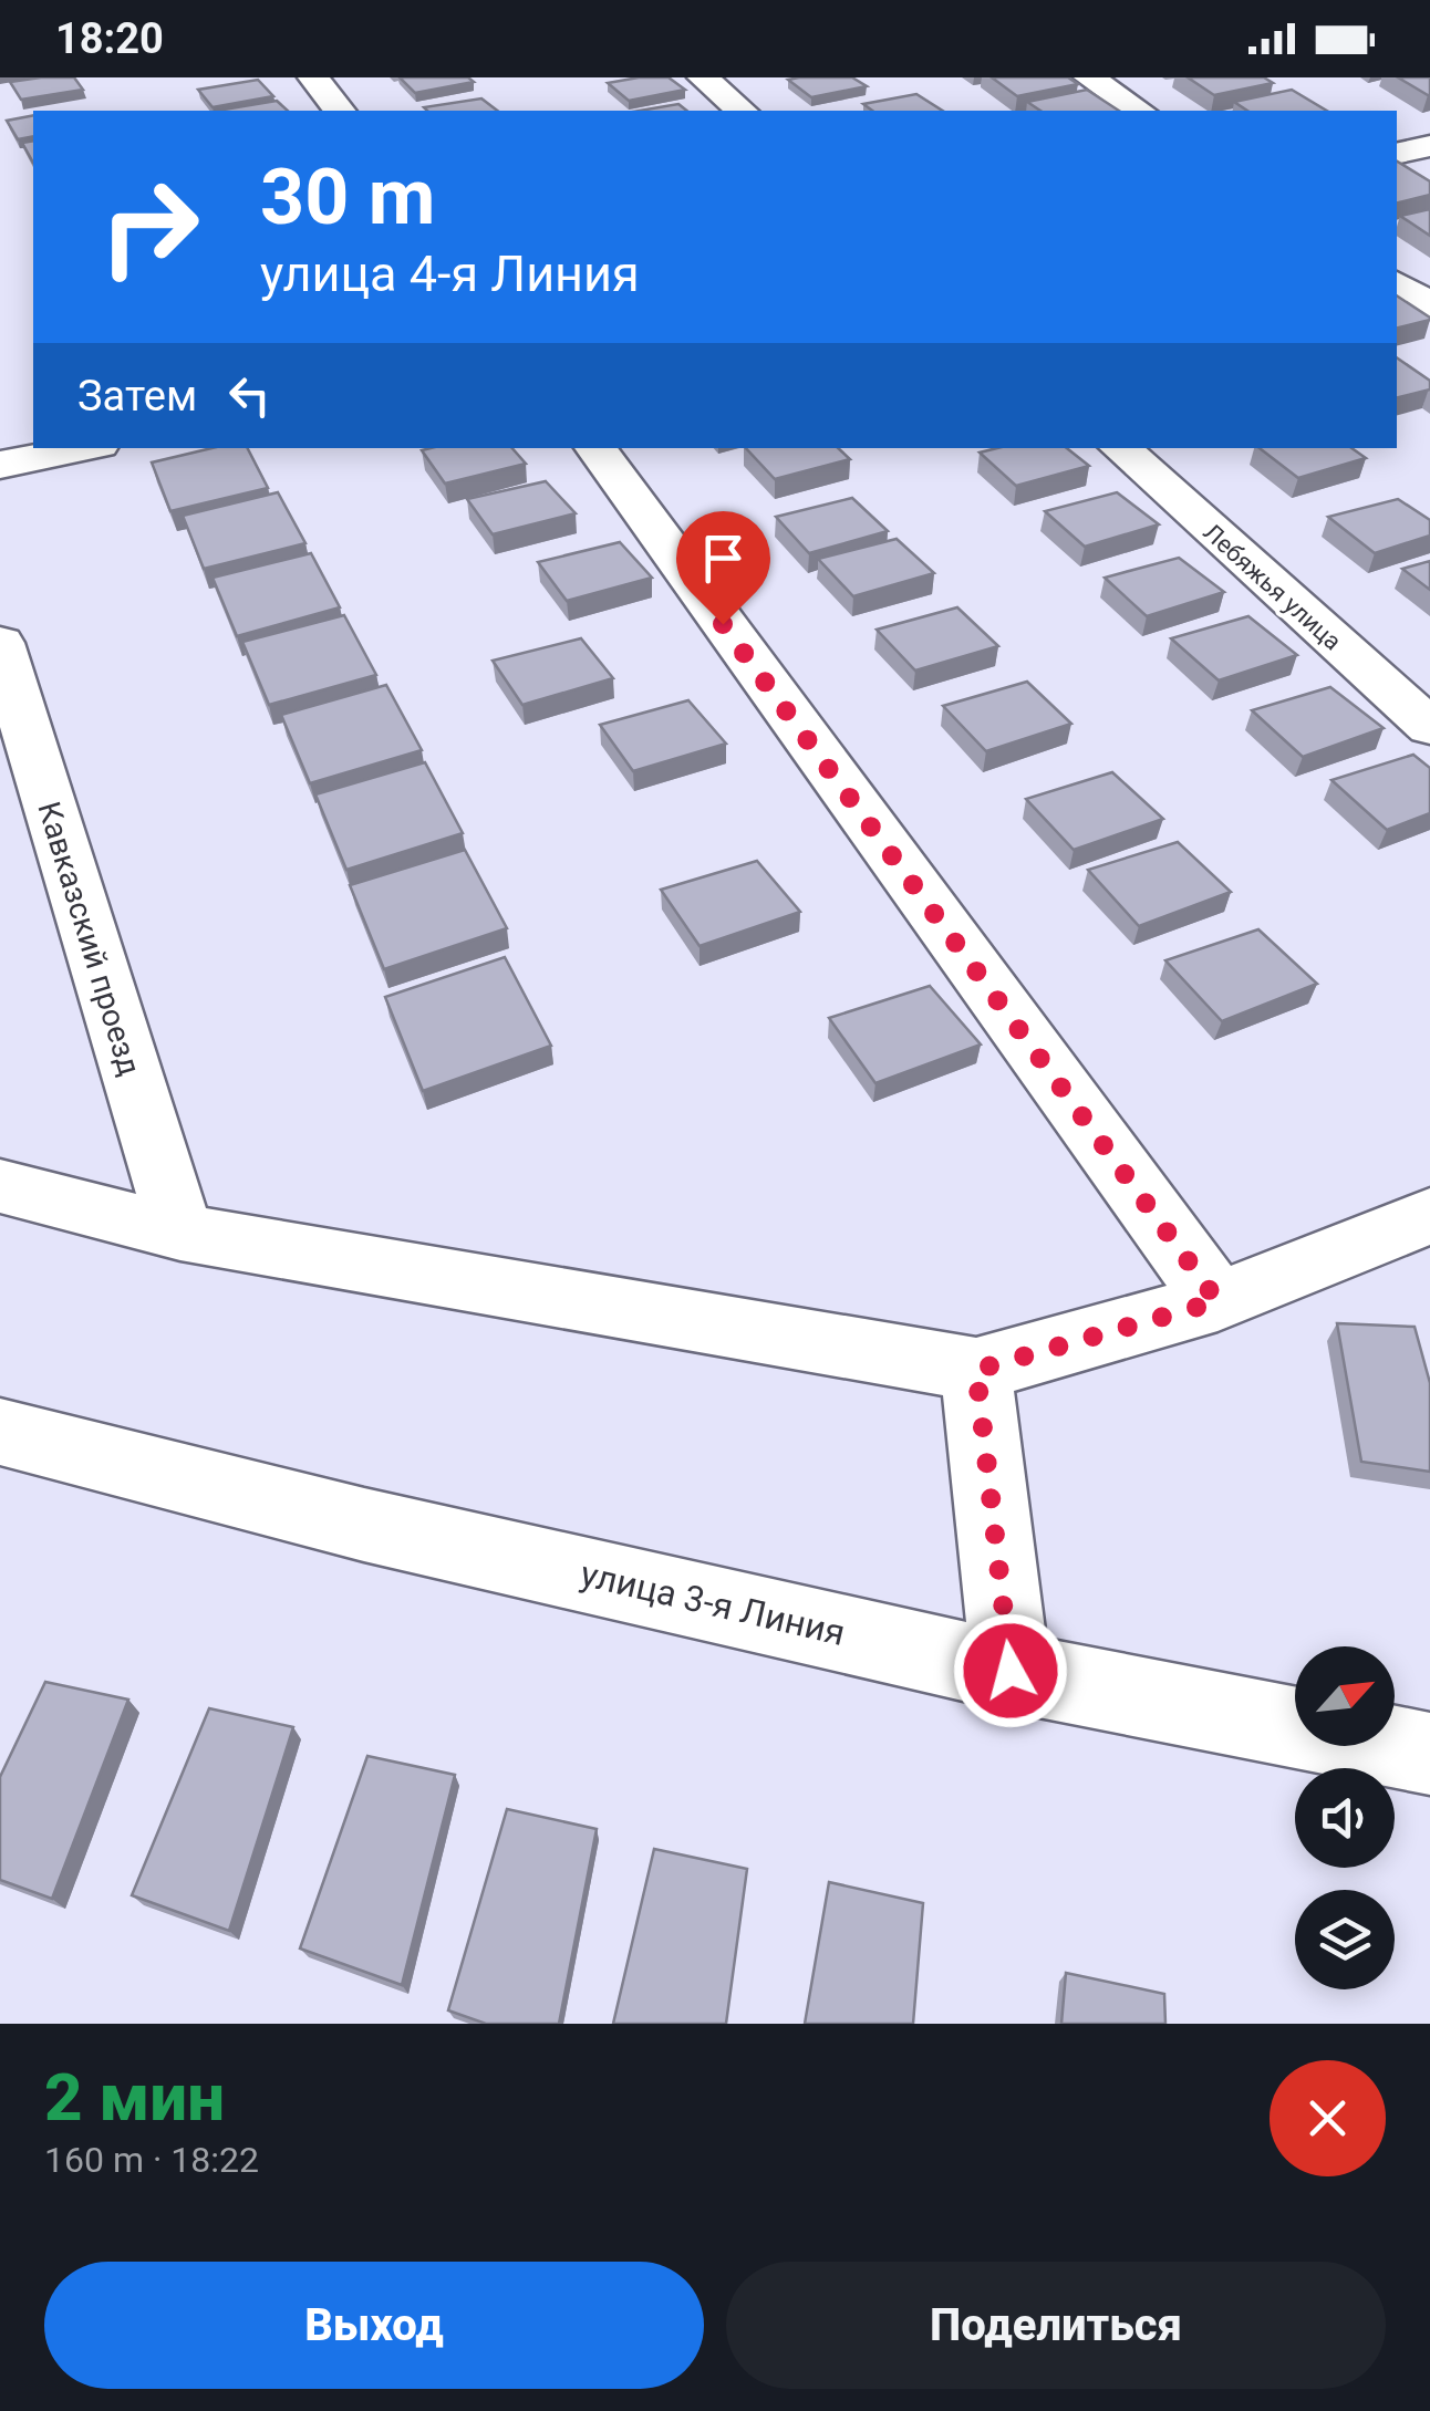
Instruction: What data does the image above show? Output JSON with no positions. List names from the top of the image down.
{
  "streets": {
    "street": ["Лебяжья улица", "Кавказский проезд", "улица 3-я Линия"]
  },
  "north": "top right",
  "page": {
    "status": "18:20",
    "turn": ["30 m", "улица 4-я Линия"],
    "then": "Затем",
    "heading": ["2 мин", "160 m · 18:22"],
    "buttons": ["Выход", "Поделиться"]
  }
}
